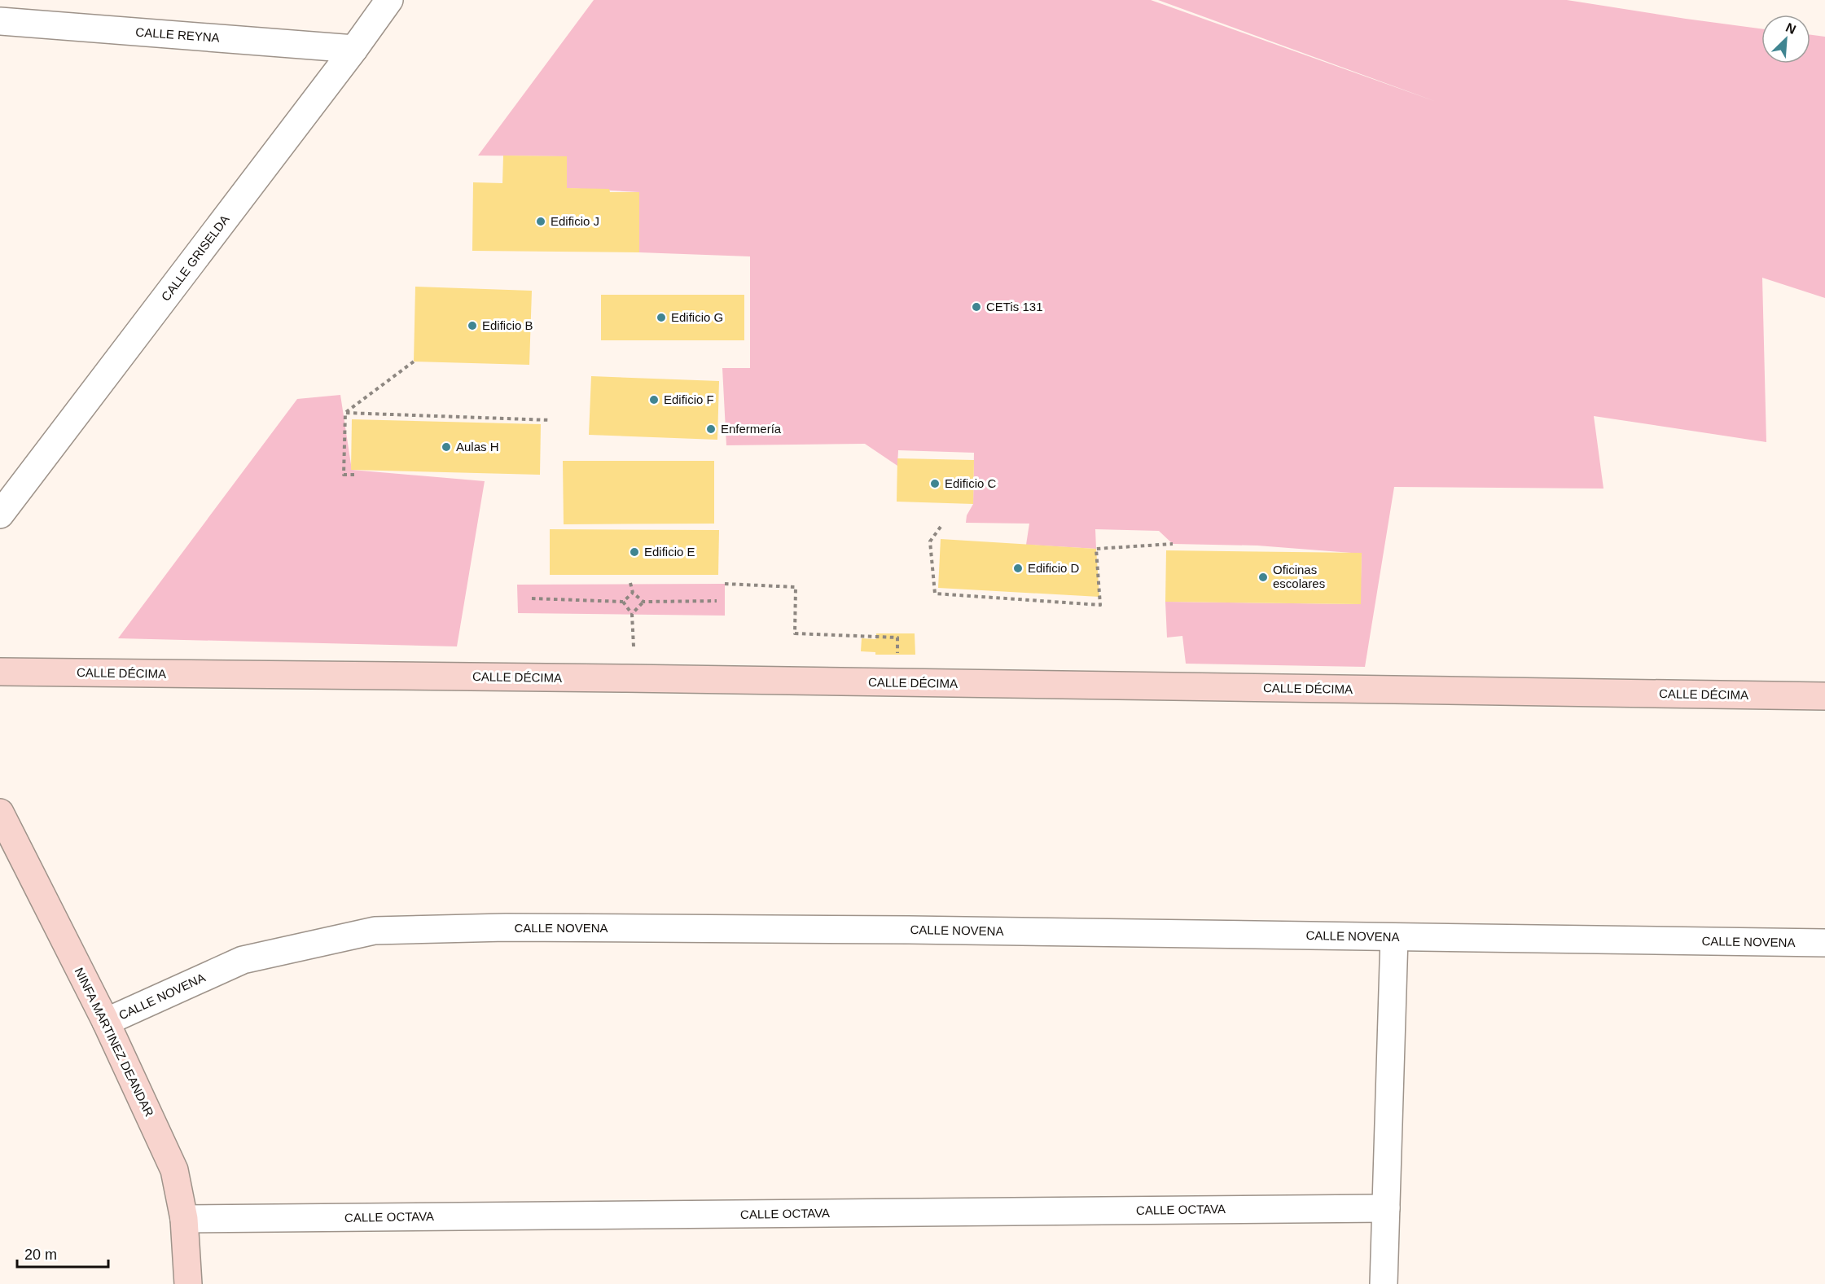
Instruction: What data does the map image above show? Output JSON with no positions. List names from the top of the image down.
{
  "streets": {
    "street": [
      "CALLE REYNA",
      "CALLE GRISELDA",
      "CALLE DÉCIMA",
      "CALLE NOVENA",
      "NINFA MARTINEZ DEANDAR",
      "CALLE OCTAVA"
    ]
  },
  "crossings": [
    ["CALLE REYNA", "CALLE GRISELDA"],
    ["CALLE NOVENA", "NINFA MARTINEZ DEANDAR"],
    ["NINFA MARTINEZ DEANDAR", "CALLE OCTAVA"]
  ],
  "places": [
    "Edificio J",
    "CETis 131",
    "Edificio G",
    "Edificio B",
    "Edificio F",
    "Enfermería",
    "Aulas H",
    "Edificio C",
    "Edificio E",
    "Edificio D",
    "Oficinas escolares"
  ],
  "scale_bar": "20 m",
  "north": "top right"
}
